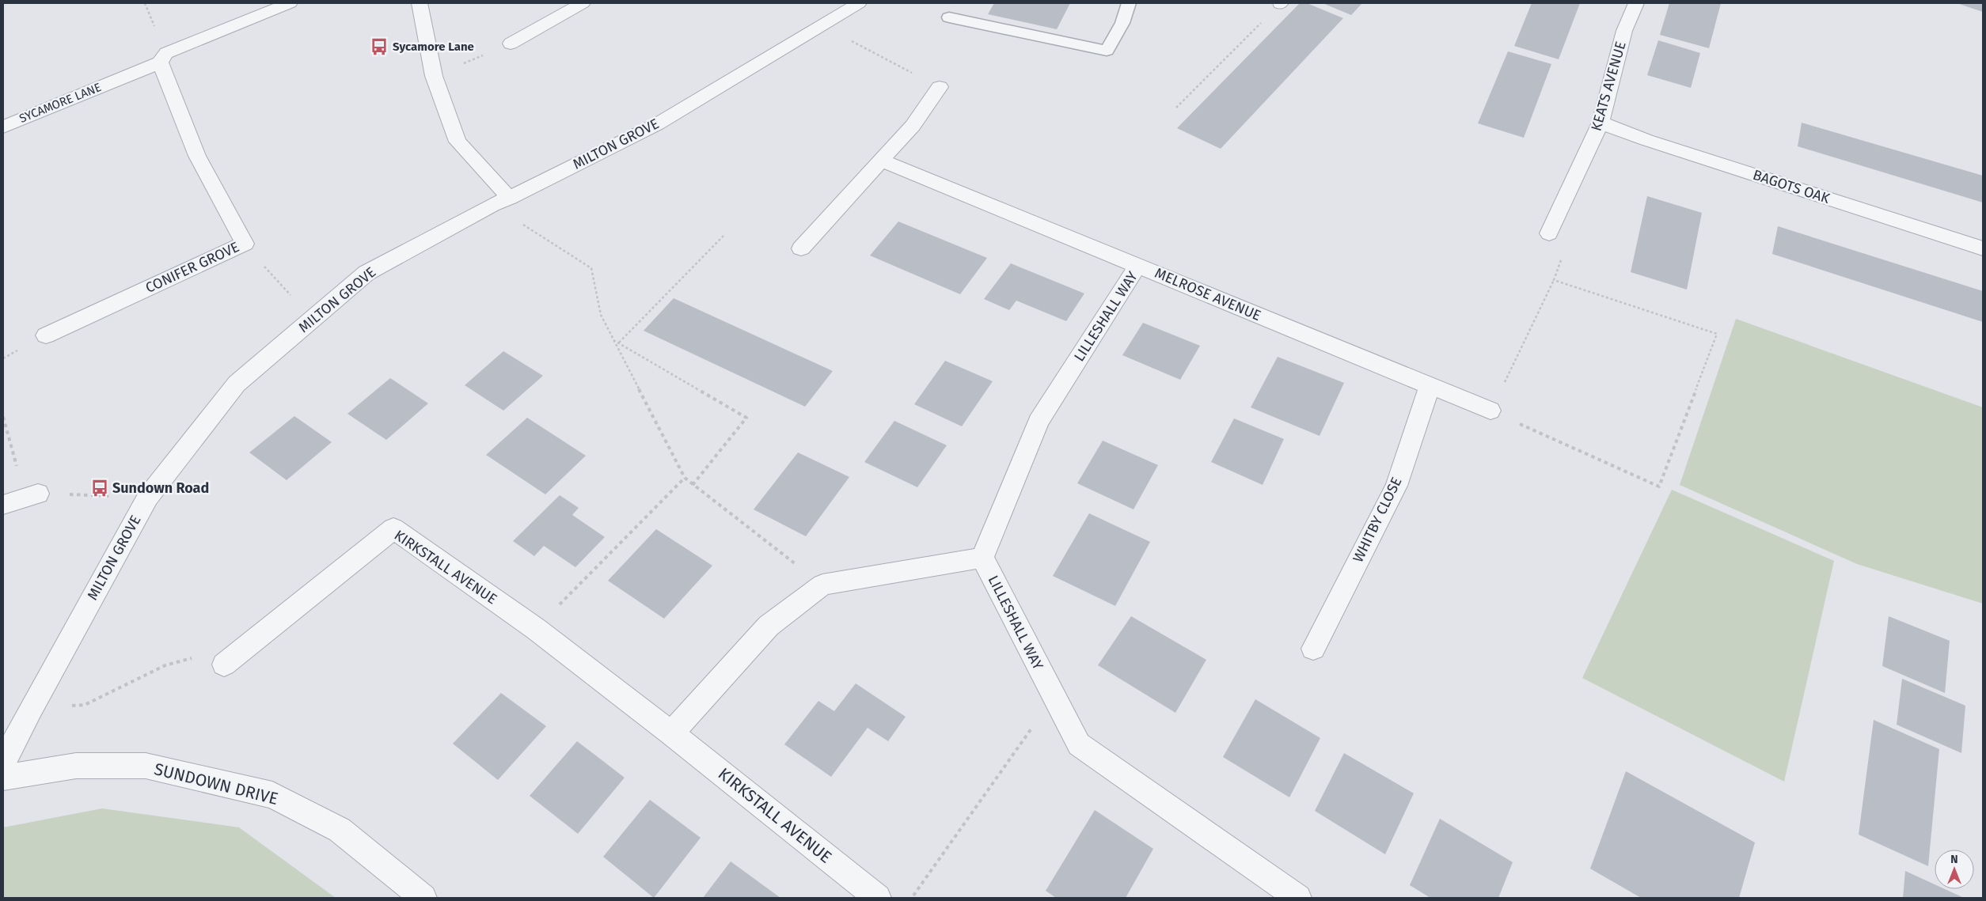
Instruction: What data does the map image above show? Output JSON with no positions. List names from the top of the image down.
{
  "streets": {
    "street": [
      "KEATS AVENUE",
      "SYCAMORE LANE",
      "MILTON GROVE",
      "BAGOTS OAK",
      "CONIFER GROVE",
      "MELROSE AVENUE",
      "LILLESHALL WAY",
      "WHITBY CLOSE",
      "KIRKSTALL AVENUE",
      "SUNDOWN DRIVE"
    ]
  },
  "crossings": [
    ["KEATS AVENUE", "BAGOTS OAK"],
    ["SYCAMORE LANE", "CONIFER GROVE"],
    ["MELROSE AVENUE", "LILLESHALL WAY"],
    ["MELROSE AVENUE", "WHITBY CLOSE"]
  ],
  "places": {
    "bus stop": ["Sycamore Lane", "Sundown Road"]
  },
  "north": "top"
}
